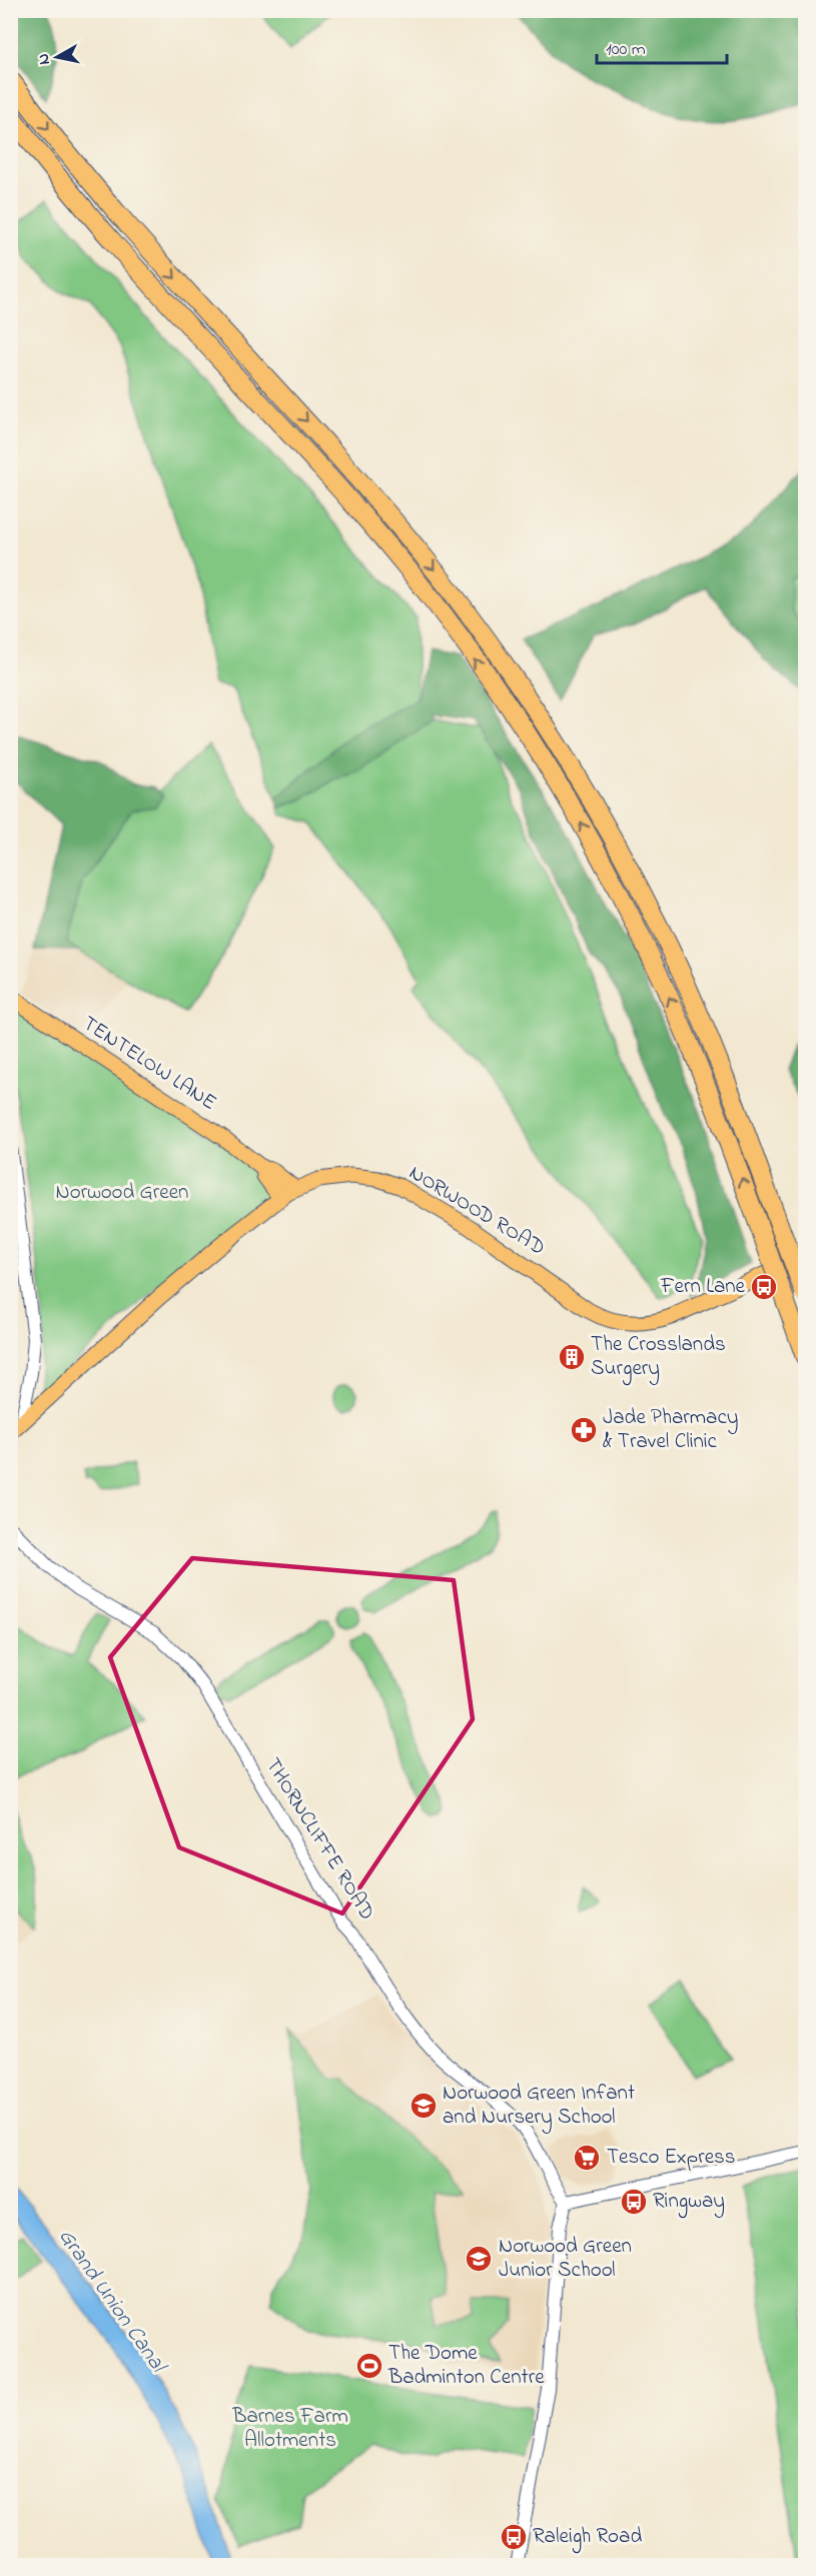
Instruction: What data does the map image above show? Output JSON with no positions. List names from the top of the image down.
{
  "streets": {
    "main road": ["TENTELOW LANE", "NORWOOD ROAD"],
    "street": ["THORNCLIFFE ROAD"]
  },
  "crossings": [
    ["TENTELOW LANE", "NORWOOD ROAD"]
  ],
  "water": ["Grand Union Canal"],
  "parks": ["Norwood Green", "Barnes Farm Allotments"],
  "places": {
    "bus stop": ["Fern Lane", "Ringway", "Raleigh Road"],
    "building": ["The Crosslands Surgery"],
    "pharmacy": ["Jade Pharmacy & Travel Clinic"],
    "school or university": ["Norwood Green Infant and Nursery School", "Norwood Green Junior School"],
    "supermarket": ["Tesco Express"],
    "sports": ["The Dome Badminton Centre"]
  },
  "scale_bar": "100 m",
  "north": "left"
}
